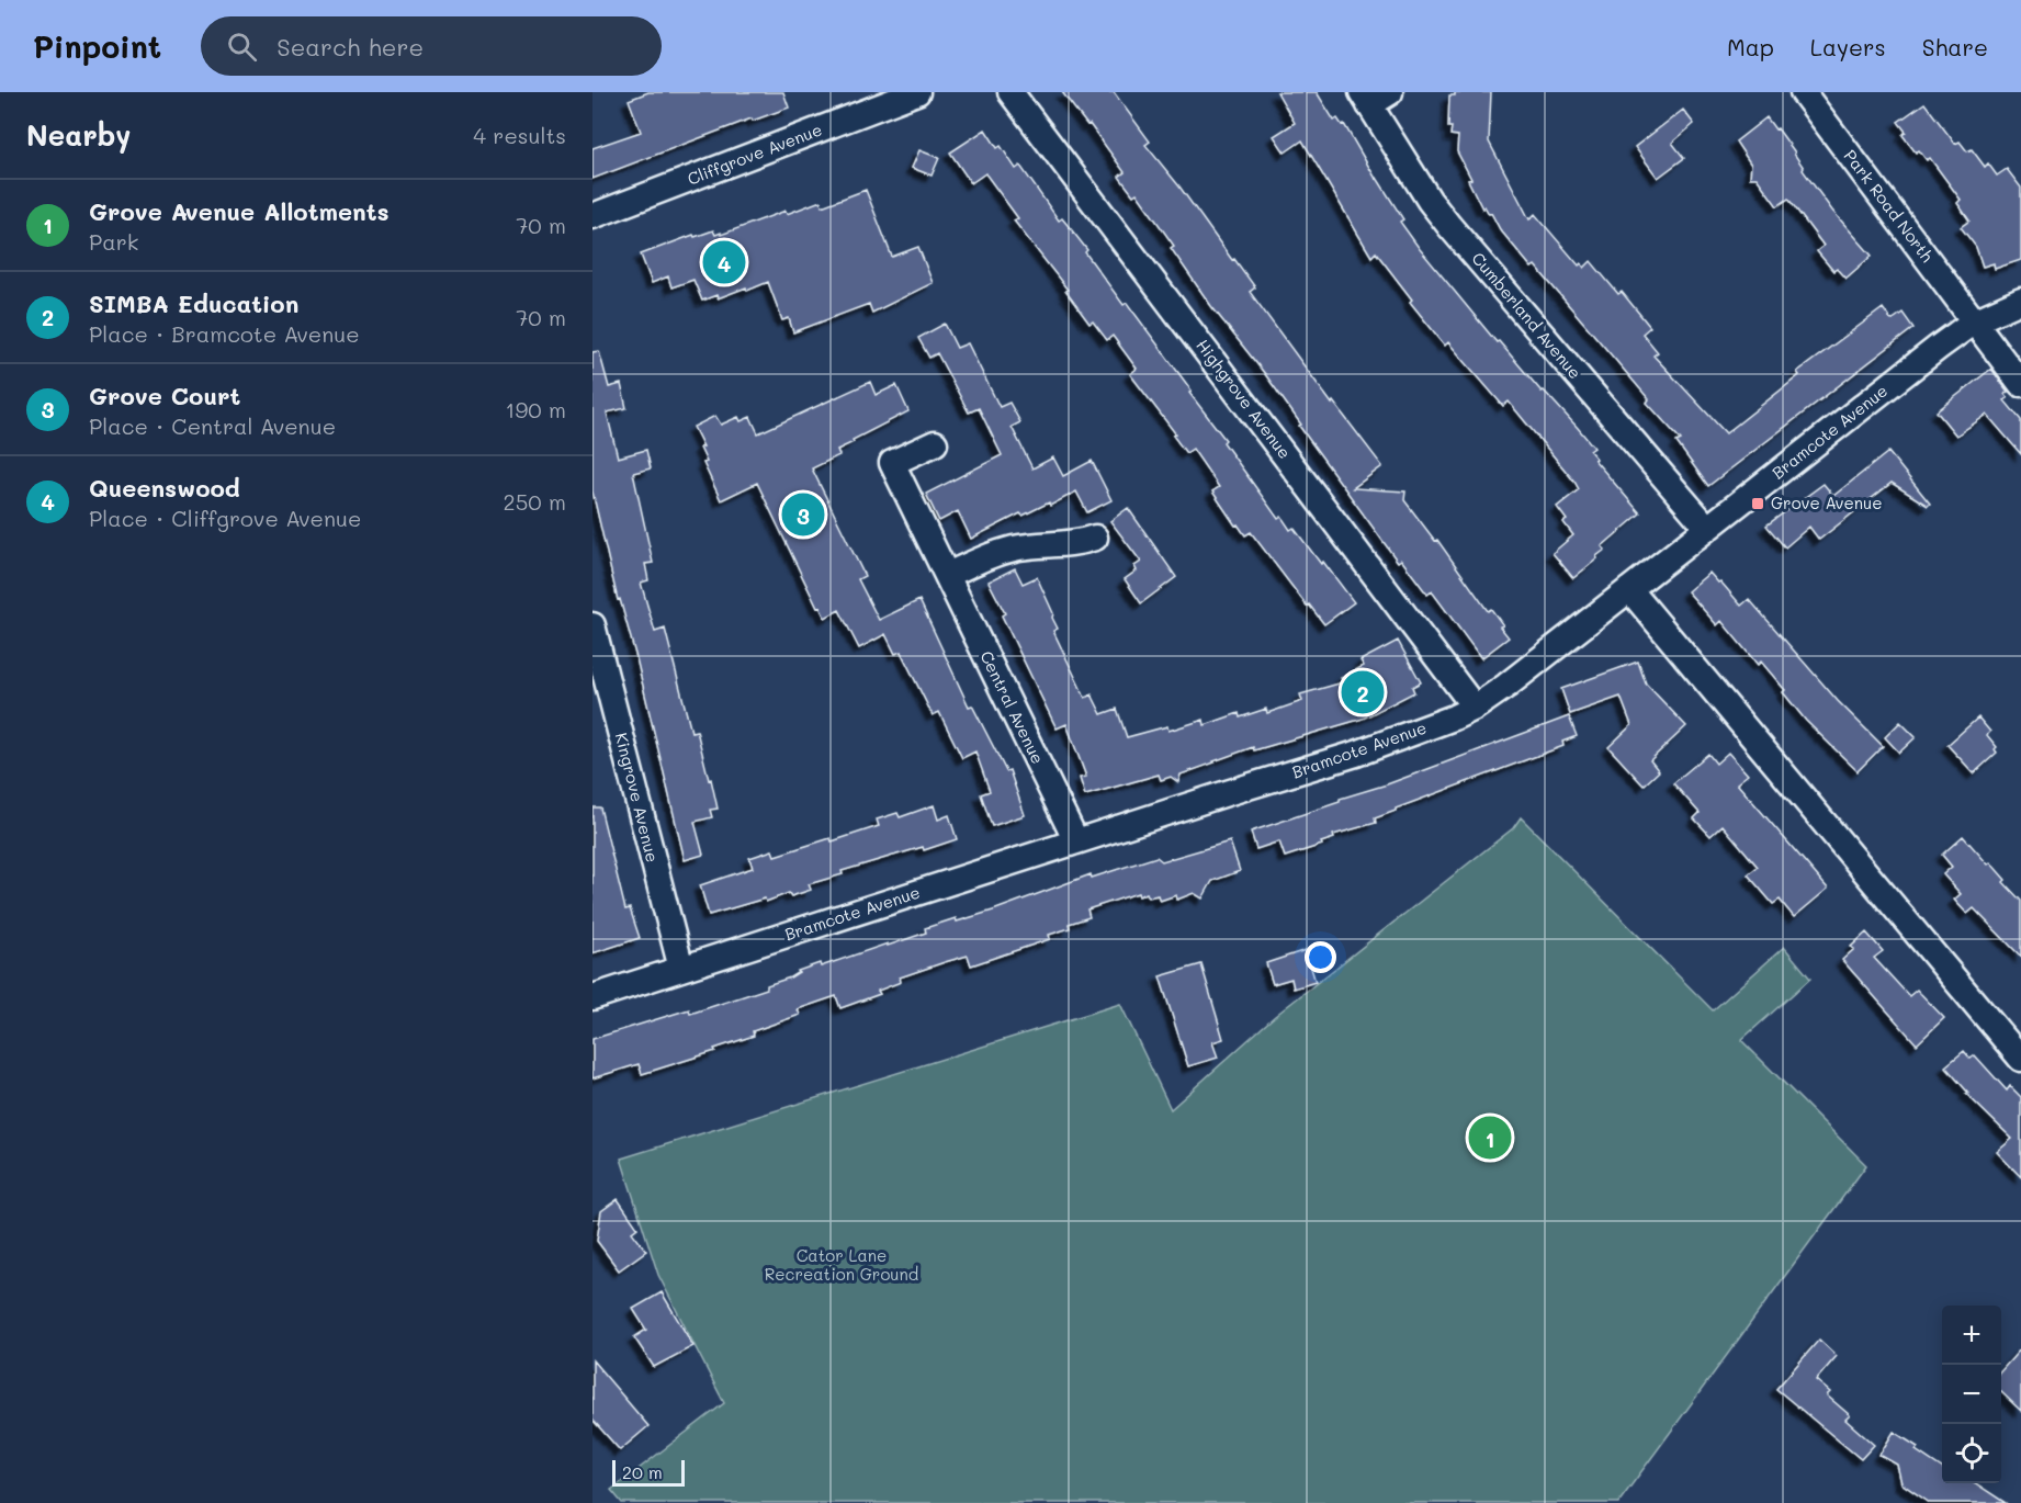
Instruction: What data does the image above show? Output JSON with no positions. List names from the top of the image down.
{
  "streets": {
    "street": [
      "Cliffgrove Avenue",
      "Park Road North",
      "Cumberland Avenue",
      "Highgrove Avenue",
      "Bramcote Avenue",
      "Central Avenue",
      "Kingrove Avenue"
    ]
  },
  "crossings": [
    ["Park Road North", "Bramcote Avenue"],
    ["Cumberland Avenue", "Bramcote Avenue"],
    ["Highgrove Avenue", "Bramcote Avenue"],
    ["Bramcote Avenue", "Central Avenue"],
    ["Bramcote Avenue", "Kingrove Avenue"]
  ],
  "parks": ["Cator Lane Recreation Ground"],
  "places": {
    "transit": ["Grove Avenue"]
  },
  "scale_bar": "20 m",
  "page": {
    "header": "Pinpoint",
    "search": "Search here",
    "nav": ["Map", "Layers", "Share"],
    "heading": ["Nearby", "4 results"],
    "list": [
      {
        "mark": "1",
        "name": "Grove Avenue Allotments",
        "note": "Park",
        "value": "70 m"
      },
      {
        "mark": "2",
        "name": "SIMBA Education",
        "note": "Place · Bramcote Avenue",
        "value": "70 m"
      },
      {
        "mark": "3",
        "name": "Grove Court",
        "note": "Place · Central Avenue",
        "value": "190 m"
      },
      {
        "mark": "4",
        "name": "Queenswood",
        "note": "Place · Cliffgrove Avenue",
        "value": "250 m"
      }
    ],
    "pins": [
      "4",
      "3",
      "2",
      "1"
    ],
    "map_buttons": ["+", "−"],
    "scale": "20 m"
  }
}
